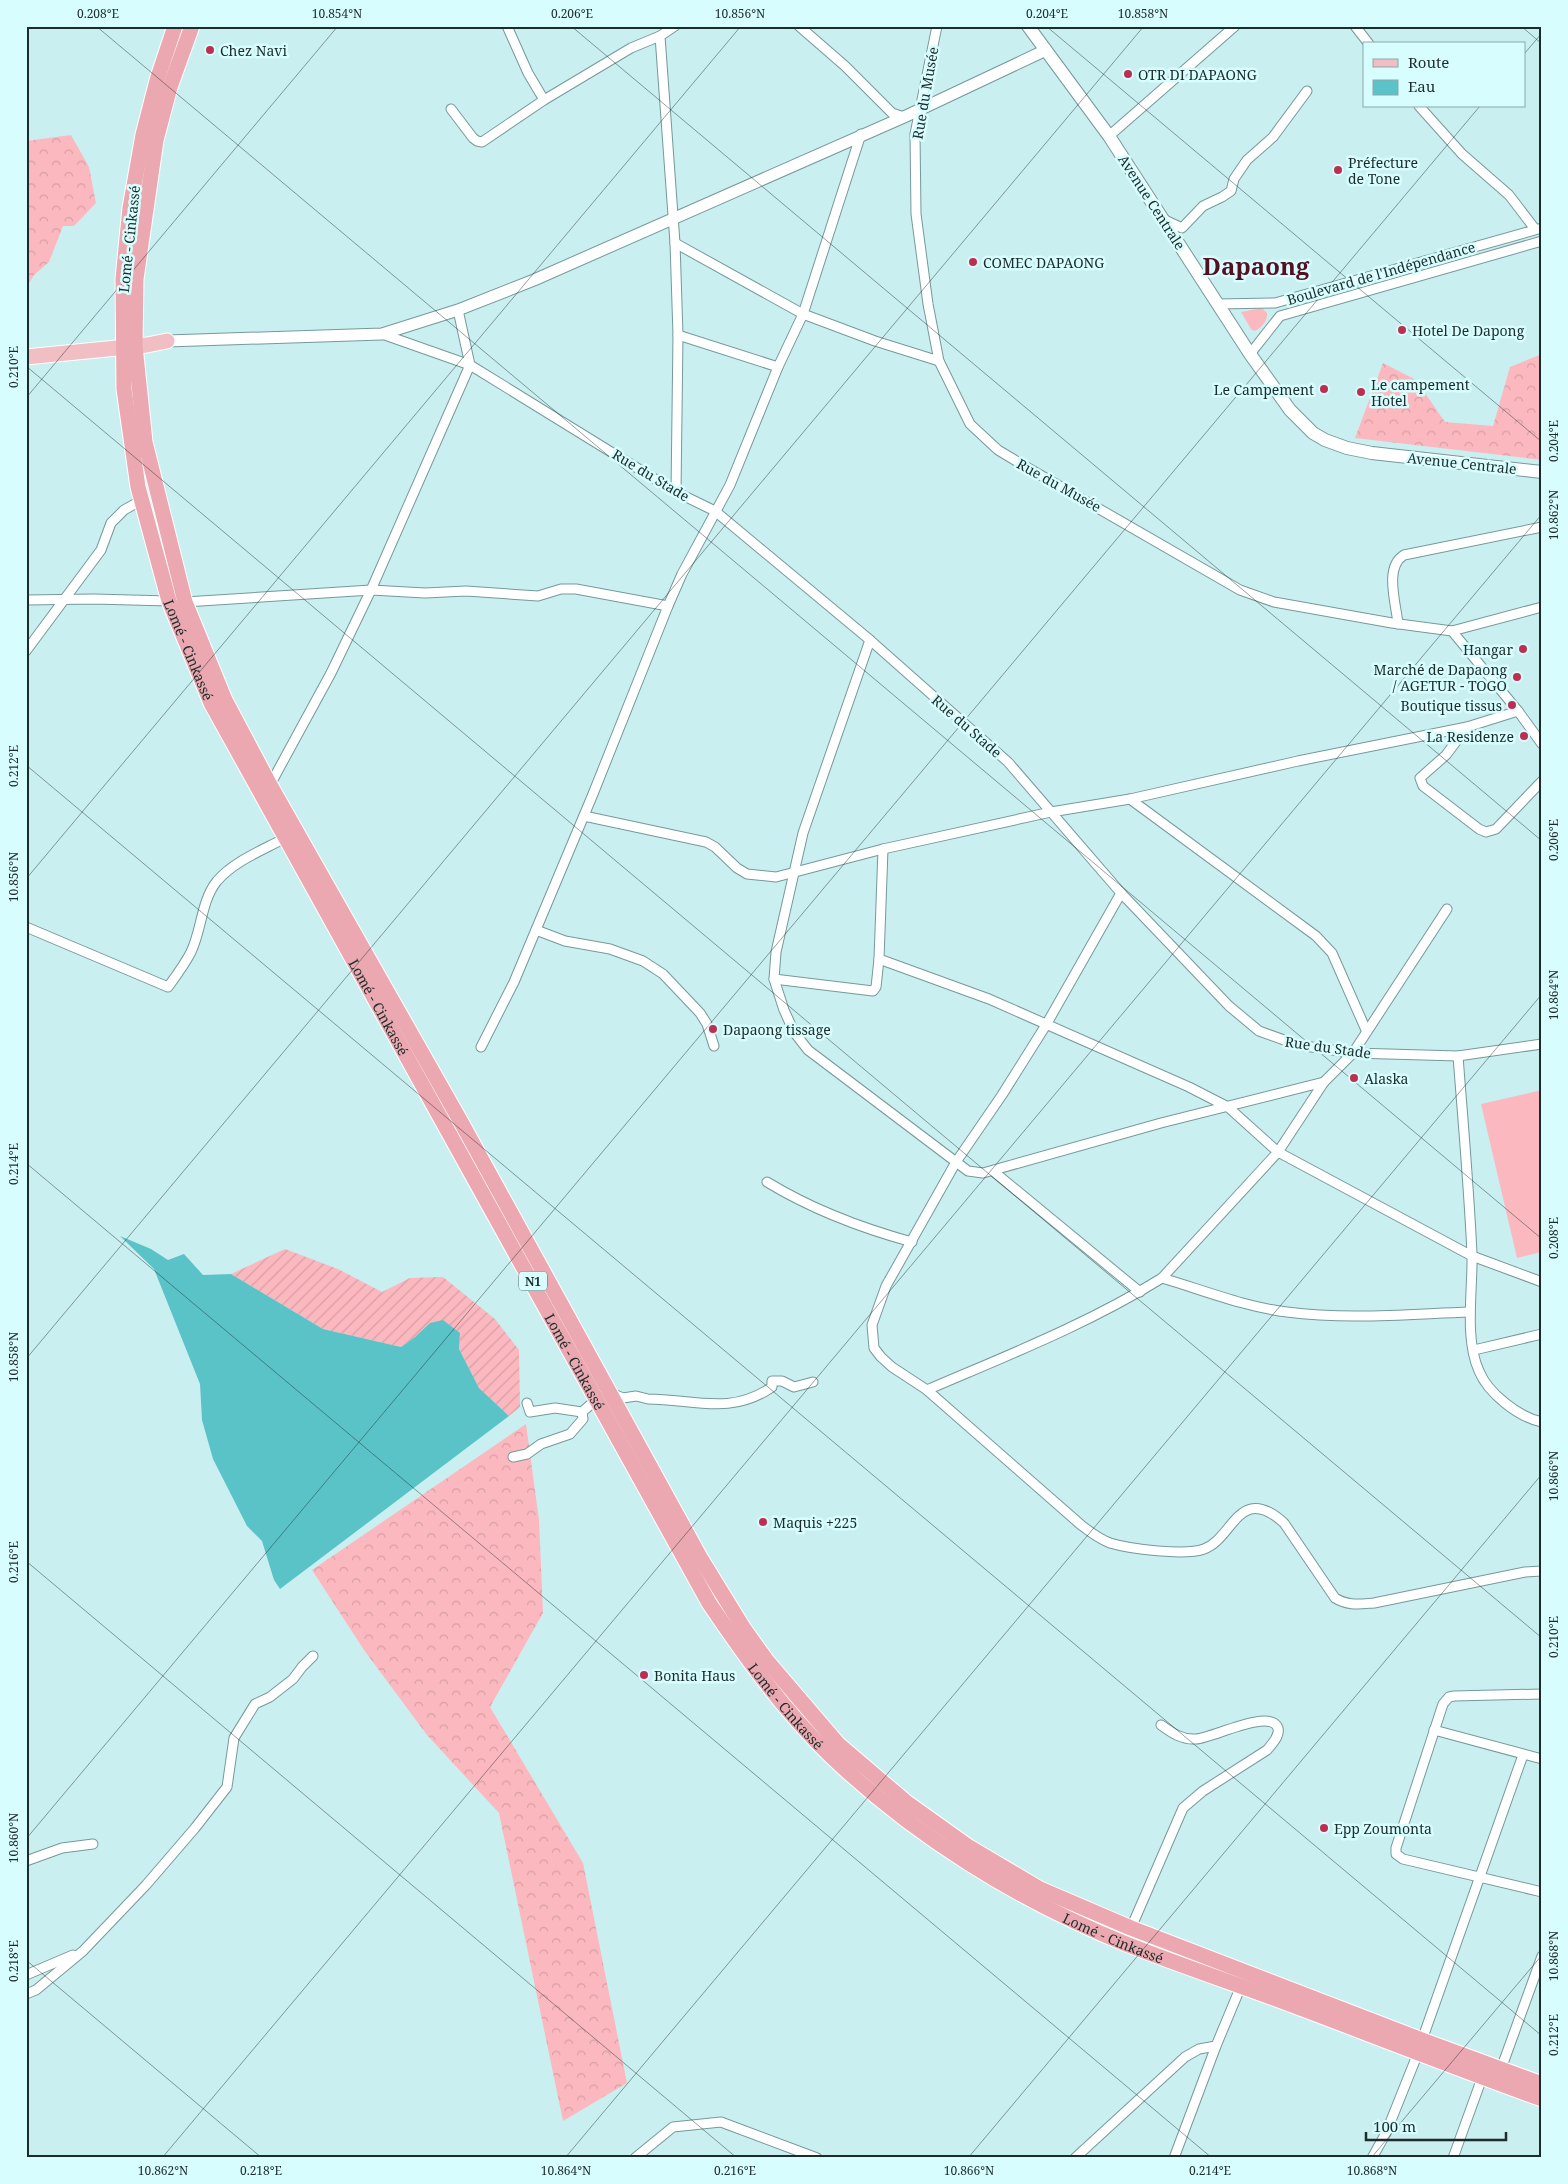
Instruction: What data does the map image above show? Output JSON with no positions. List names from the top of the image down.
{
  "streets": {
    "highway": ["Lomé - Cinkassé", "N1"],
    "main road": ["Avenue Centrale"],
    "street": ["Rue du Musée", "Boulevard de l'Indépendance", "Rue du Stade"]
  },
  "crossings": [
    ["Avenue Centrale", "Boulevard de l'Indépendance"]
  ],
  "districts": ["Dapaong"],
  "places": [
    "Chez Navi",
    "OTR DI DAPAONG",
    "Préfecture de Tone",
    "COMEC DAPAONG",
    "Hotel De Dapong",
    "Le Campement",
    "Le campement Hotel",
    "Hangar",
    "Marché de Dapaong / AGETUR - TOGO",
    "Boutique tissus",
    "La Residenze",
    "Dapaong tissage",
    "Alaska",
    "Maquis +225",
    "Bonita Haus",
    "Epp Zoumonta"
  ],
  "legend": ["Route", "Eau"],
  "scale_bar": "100 m",
  "coordinates": [
    "0.208°E",
    "10.854°N",
    "0.206°E",
    "10.856°N",
    "0.204°E",
    "10.858°N",
    "0.210°E",
    "10.862°N",
    "0.212°E",
    "10.864°N",
    "0.214°E",
    "10.866°N",
    "0.216°E",
    "10.860°N",
    "10.868°N",
    "0.218°E"
  ]
}
